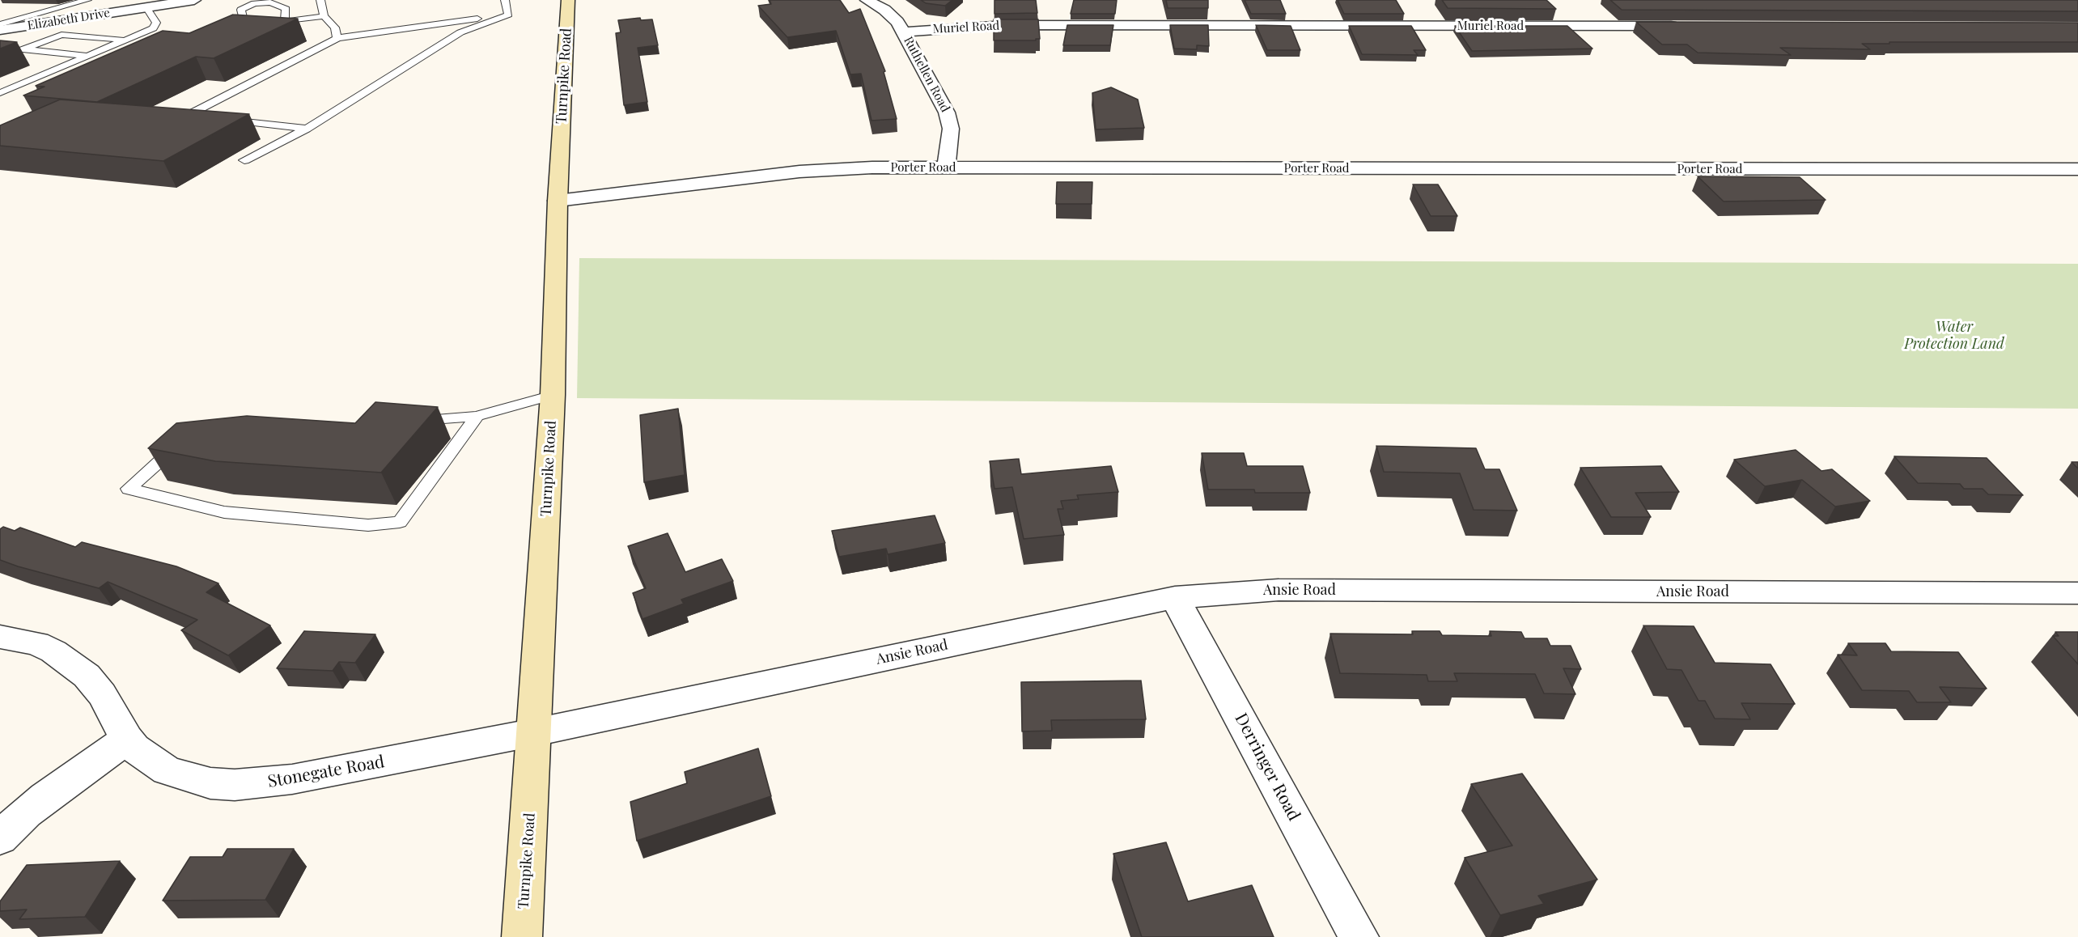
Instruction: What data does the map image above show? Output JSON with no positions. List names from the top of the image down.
{
  "streets": {
    "main road": ["Turnpike Road"],
    "street": [
      "Elizabeth Drive",
      "Muriel Road",
      "Ruthellen Road",
      "Porter Road",
      "Ansie Road",
      "Derringer Road",
      "Stonegate Road"
    ]
  },
  "crossings": [
    ["Muriel Road", "Ruthellen Road"],
    ["Ruthellen Road", "Porter Road"],
    ["Turnpike Road", "Porter Road"],
    ["Turnpike Road", "Ansie Road"],
    ["Turnpike Road", "Stonegate Road"],
    ["Ansie Road", "Derringer Road"],
    ["Ansie Road", "Stonegate Road"]
  ],
  "parks": ["Water Protection Land"]
}
